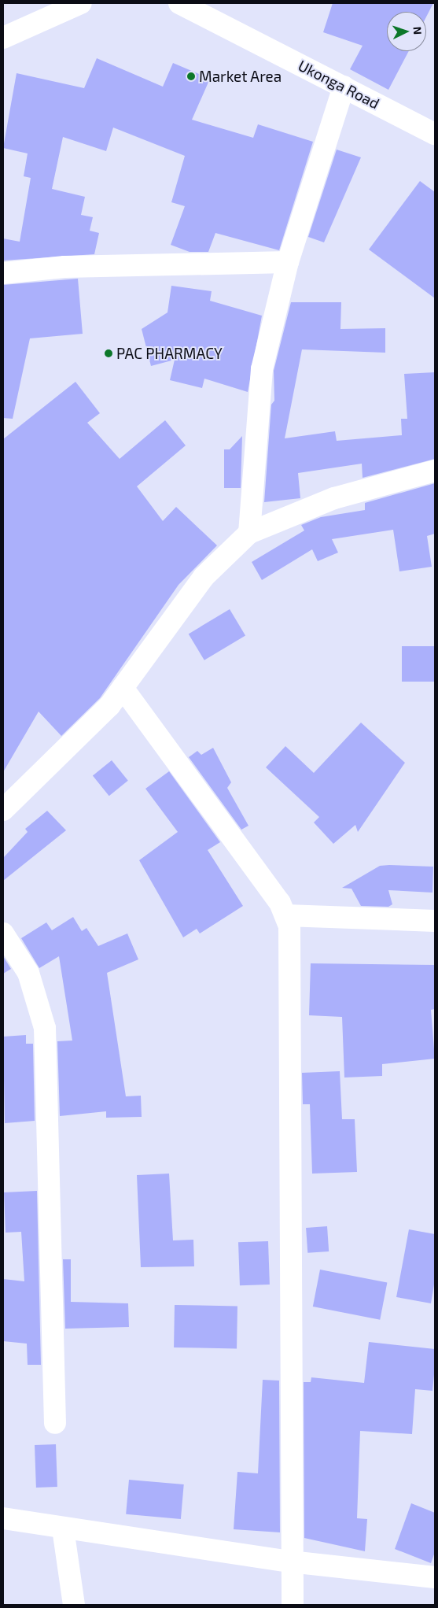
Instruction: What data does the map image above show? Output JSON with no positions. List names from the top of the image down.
{
  "streets": {
    "street": ["Ukonga Road"]
  },
  "places": ["Market Area", "PAC PHARMACY"],
  "north": "right"
}
